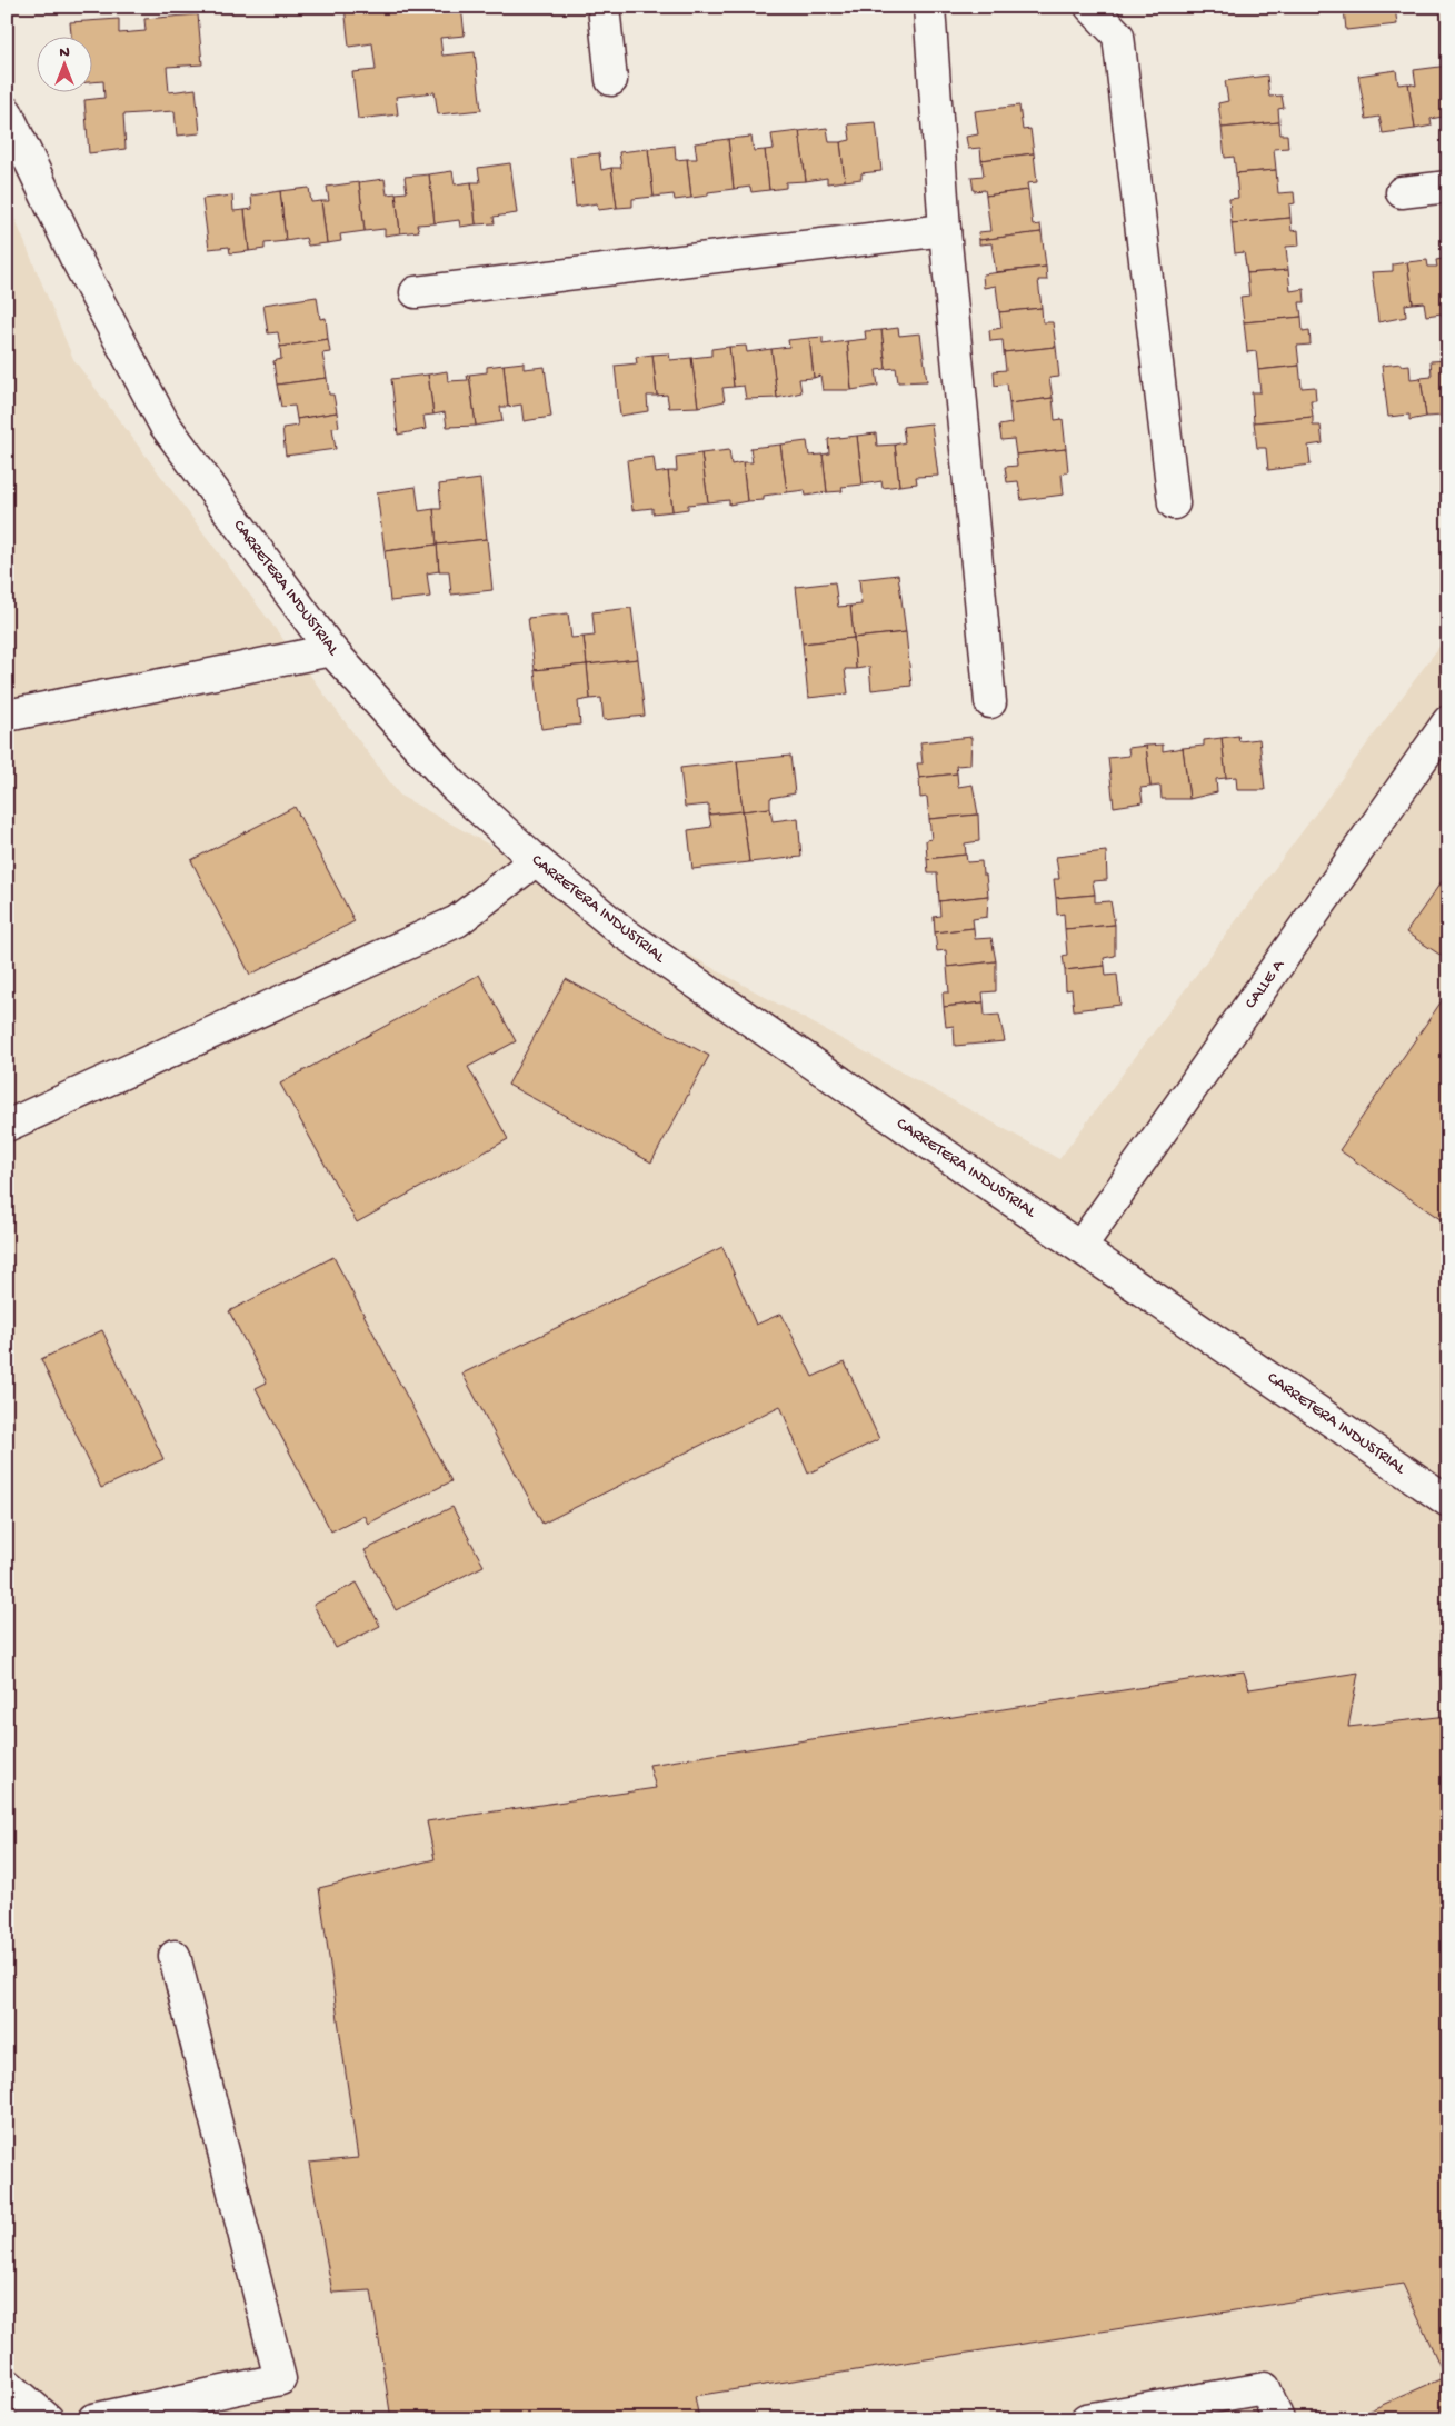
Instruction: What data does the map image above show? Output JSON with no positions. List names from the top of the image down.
{
  "streets": {
    "street": ["CARRETERA INDUSTRIAL", "CALLE A"]
  },
  "crossings": [
    ["CARRETERA INDUSTRIAL", "CALLE A"]
  ],
  "north": "top"
}
